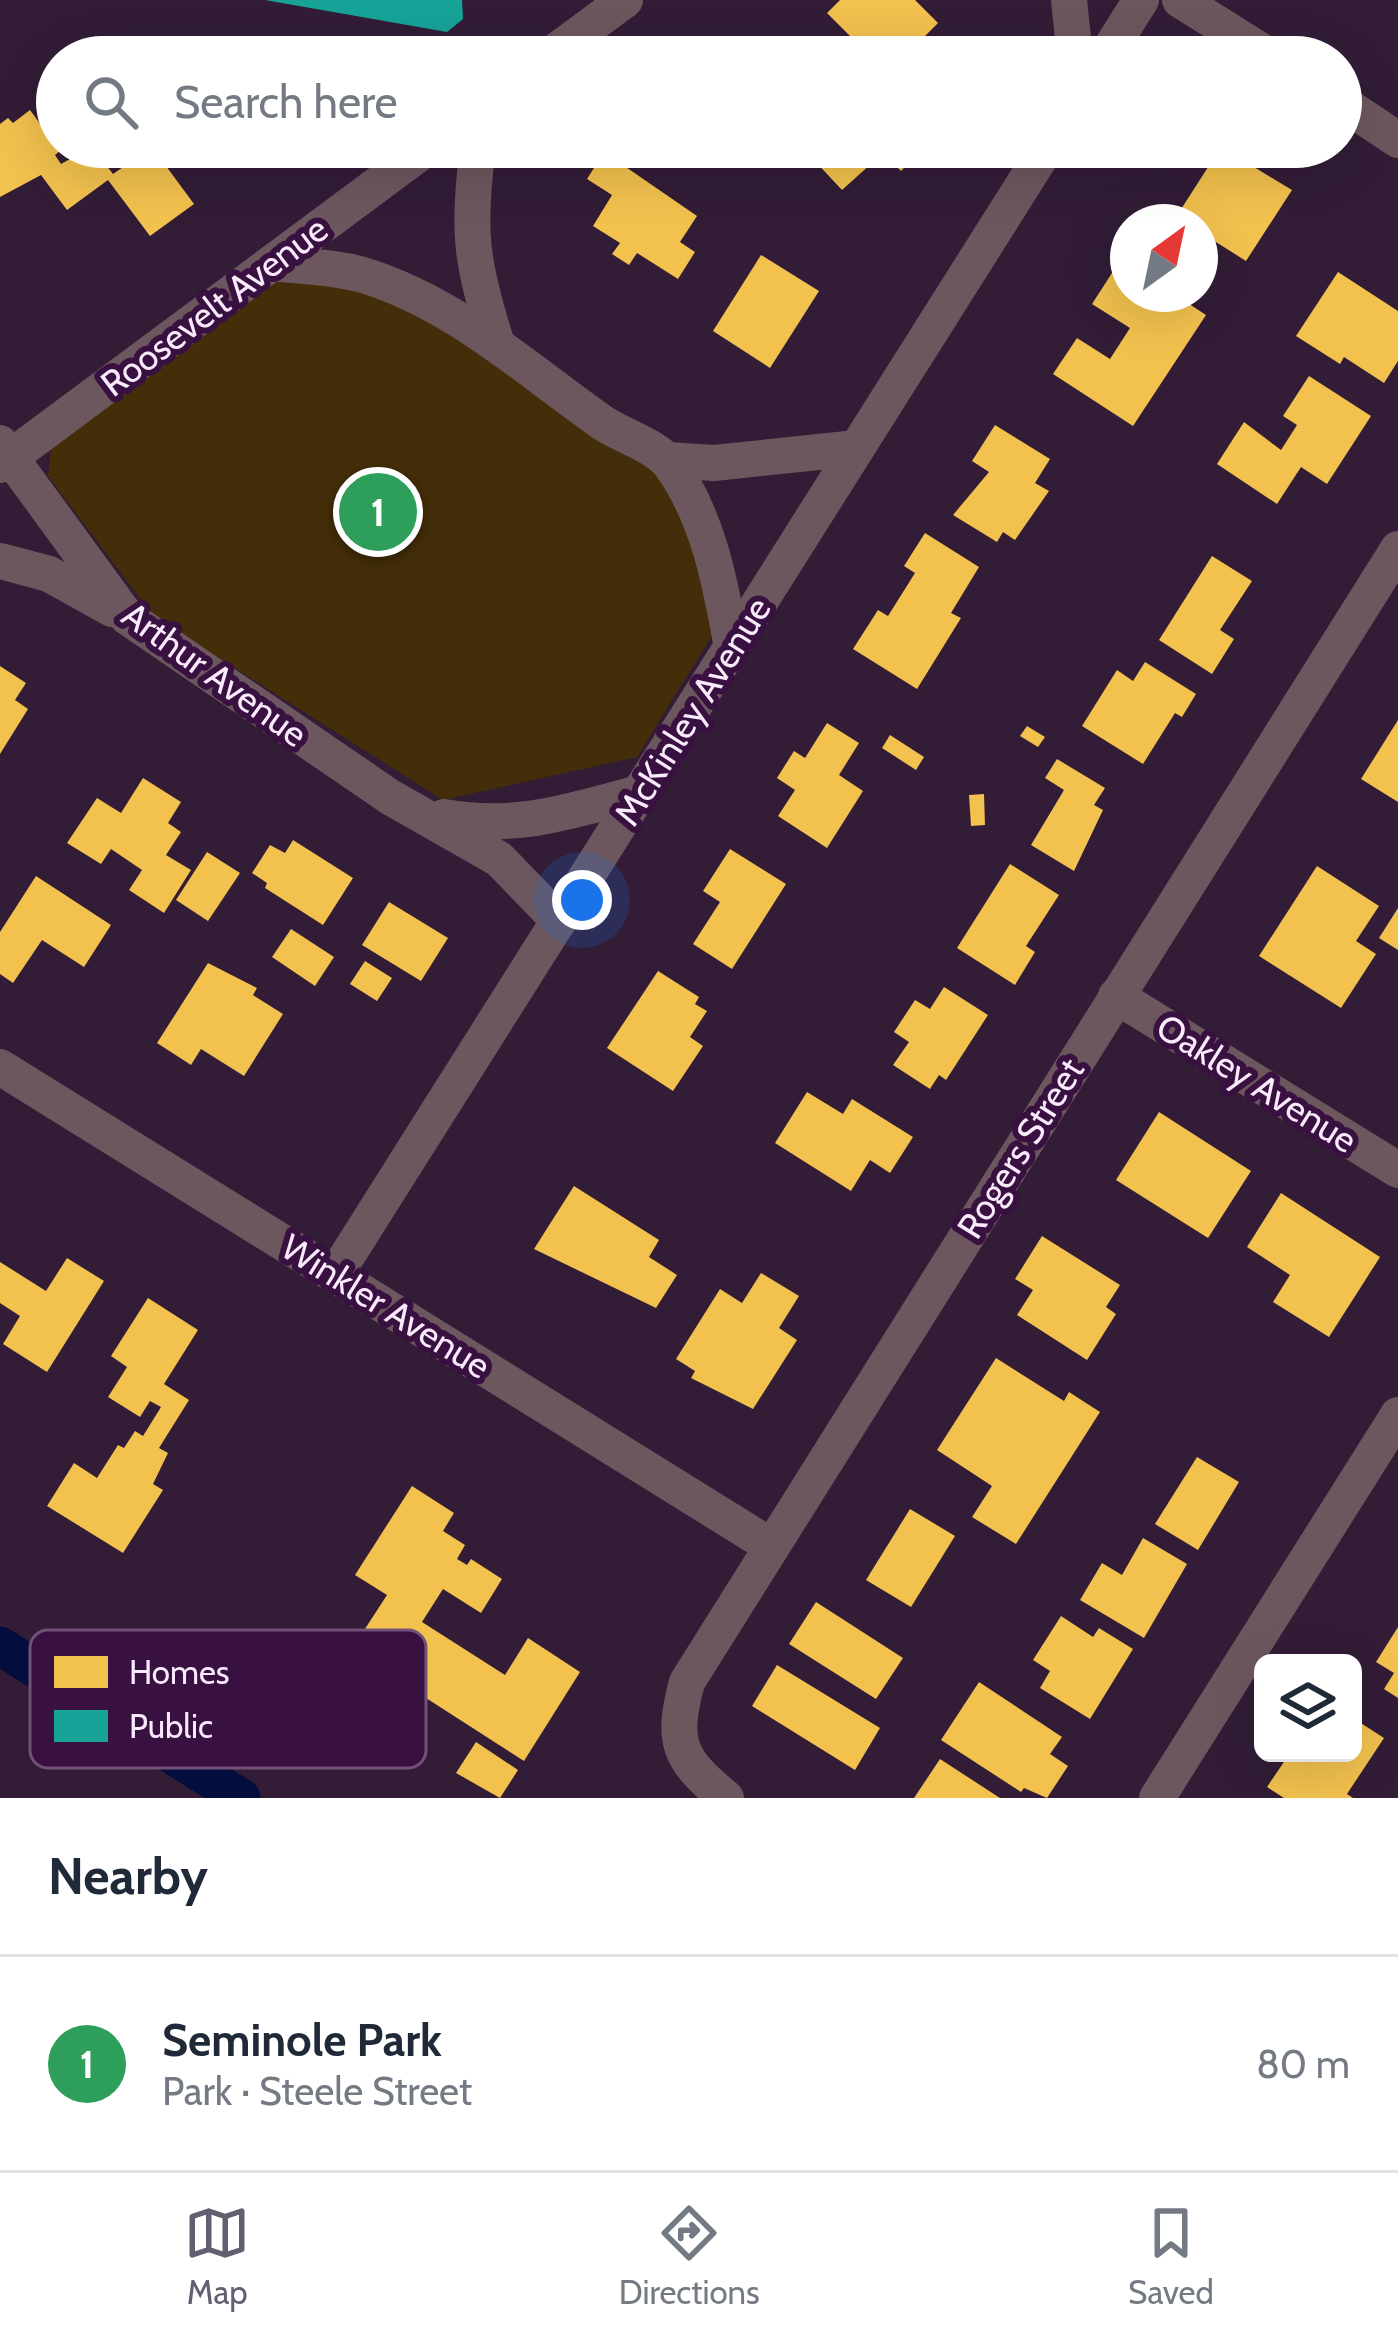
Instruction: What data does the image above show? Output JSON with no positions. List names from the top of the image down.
{
  "streets": {
    "street": [
      "Roosevelt Avenue",
      "Arthur Avenue",
      "McKinley Avenue",
      "Oakley Avenue",
      "Rogers Street",
      "Winkler Avenue"
    ]
  },
  "crossings": [
    ["Roosevelt Avenue", "Arthur Avenue"],
    ["Arthur Avenue", "McKinley Avenue"],
    ["McKinley Avenue", "Winkler Avenue"],
    ["Oakley Avenue", "Rogers Street"],
    ["Rogers Street", "Winkler Avenue"]
  ],
  "legend": ["Homes", "Public"],
  "north": "top right",
  "page": {
    "search": "Search here",
    "pins": "1",
    "heading": "Nearby",
    "list": [
      {
        "mark": "1",
        "name": "Seminole Park",
        "note": "Park · Steele Street",
        "value": "80 m"
      }
    ],
    "nav": ["Map", "Directions", "Saved"]
  }
}
